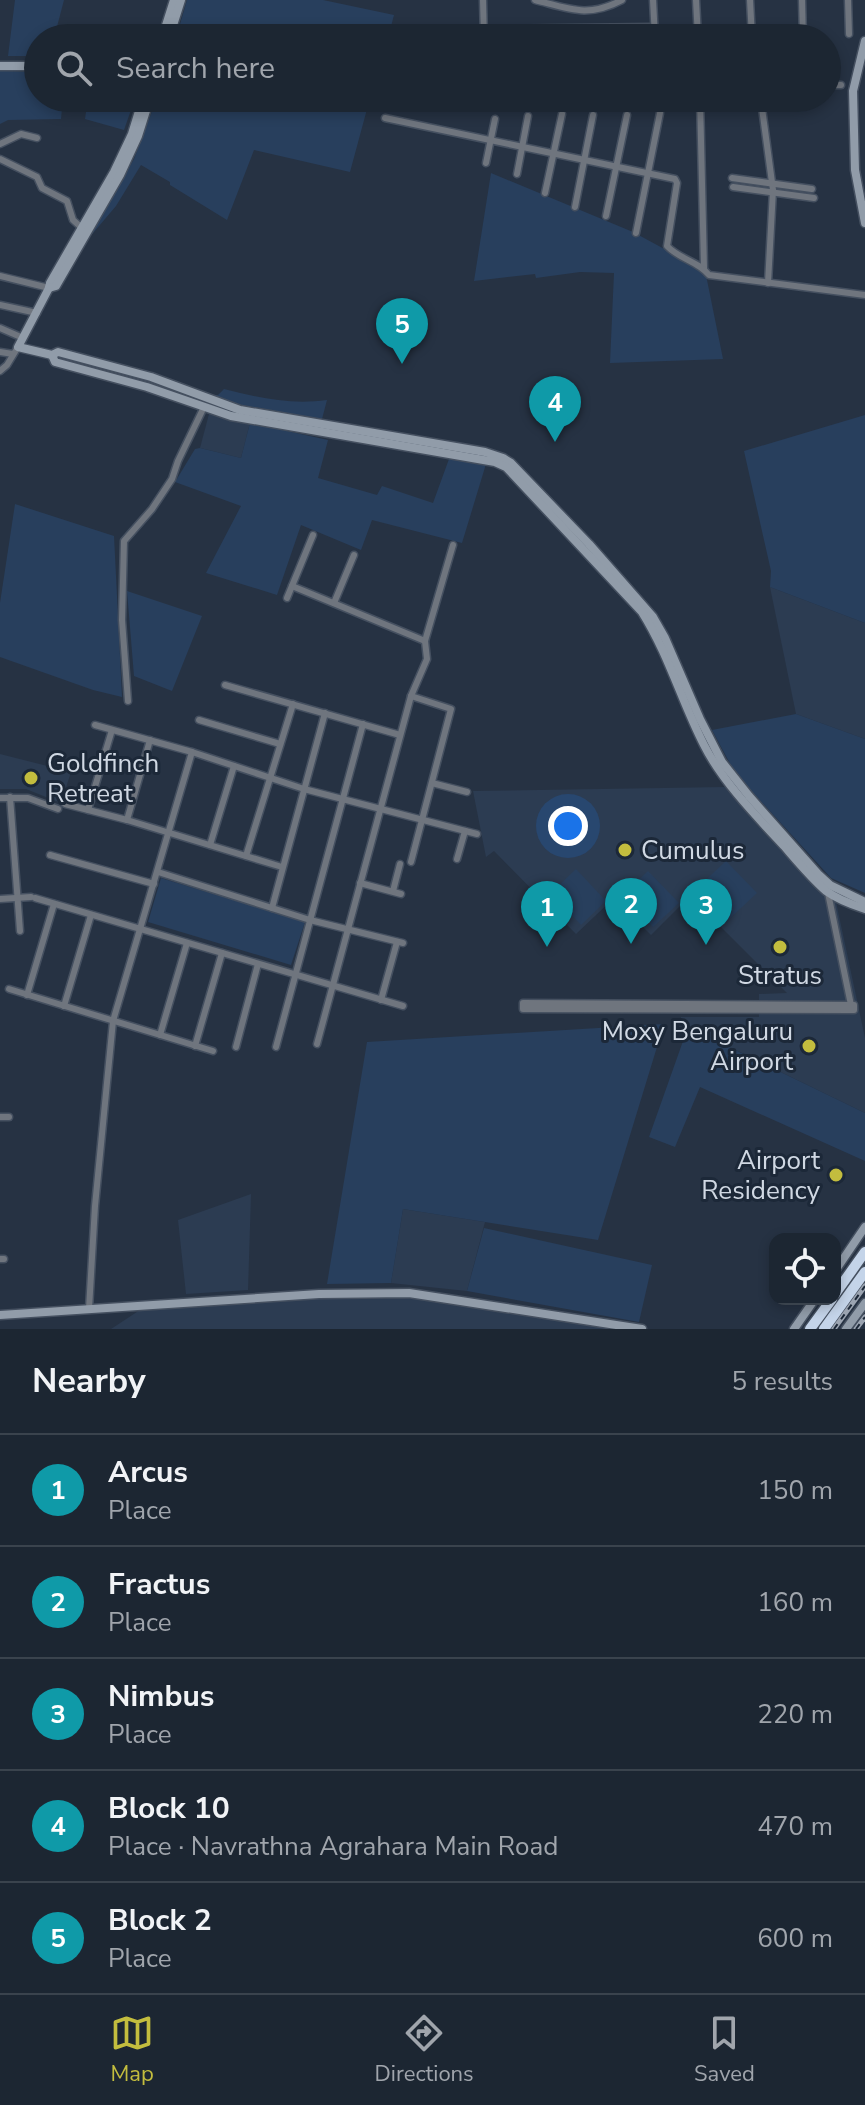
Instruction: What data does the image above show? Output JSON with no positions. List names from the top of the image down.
{
  "places": [
    "Goldfinch Retreat",
    "Cumulus",
    "Stratus",
    "Moxy Bengaluru Airport",
    "Airport Residency"
  ],
  "page": {
    "search": "Search here",
    "pins": [
      "5",
      "4",
      "2",
      "3",
      "1"
    ],
    "heading": ["Nearby", "5 results"],
    "list": [
      {
        "mark": "1",
        "name": "Arcus",
        "note": "Place",
        "value": "150 m"
      },
      {
        "mark": "2",
        "name": "Fractus",
        "note": "Place",
        "value": "160 m"
      },
      {
        "mark": "3",
        "name": "Nimbus",
        "note": "Place",
        "value": "220 m"
      },
      {
        "mark": "4",
        "name": "Block 10",
        "note": "Place · Navrathna Agrahara Main Road",
        "value": "470 m"
      },
      {
        "mark": "5",
        "name": "Block 2",
        "note": "Place",
        "value": "600 m"
      }
    ],
    "nav": ["Map", "Directions", "Saved"]
  }
}
